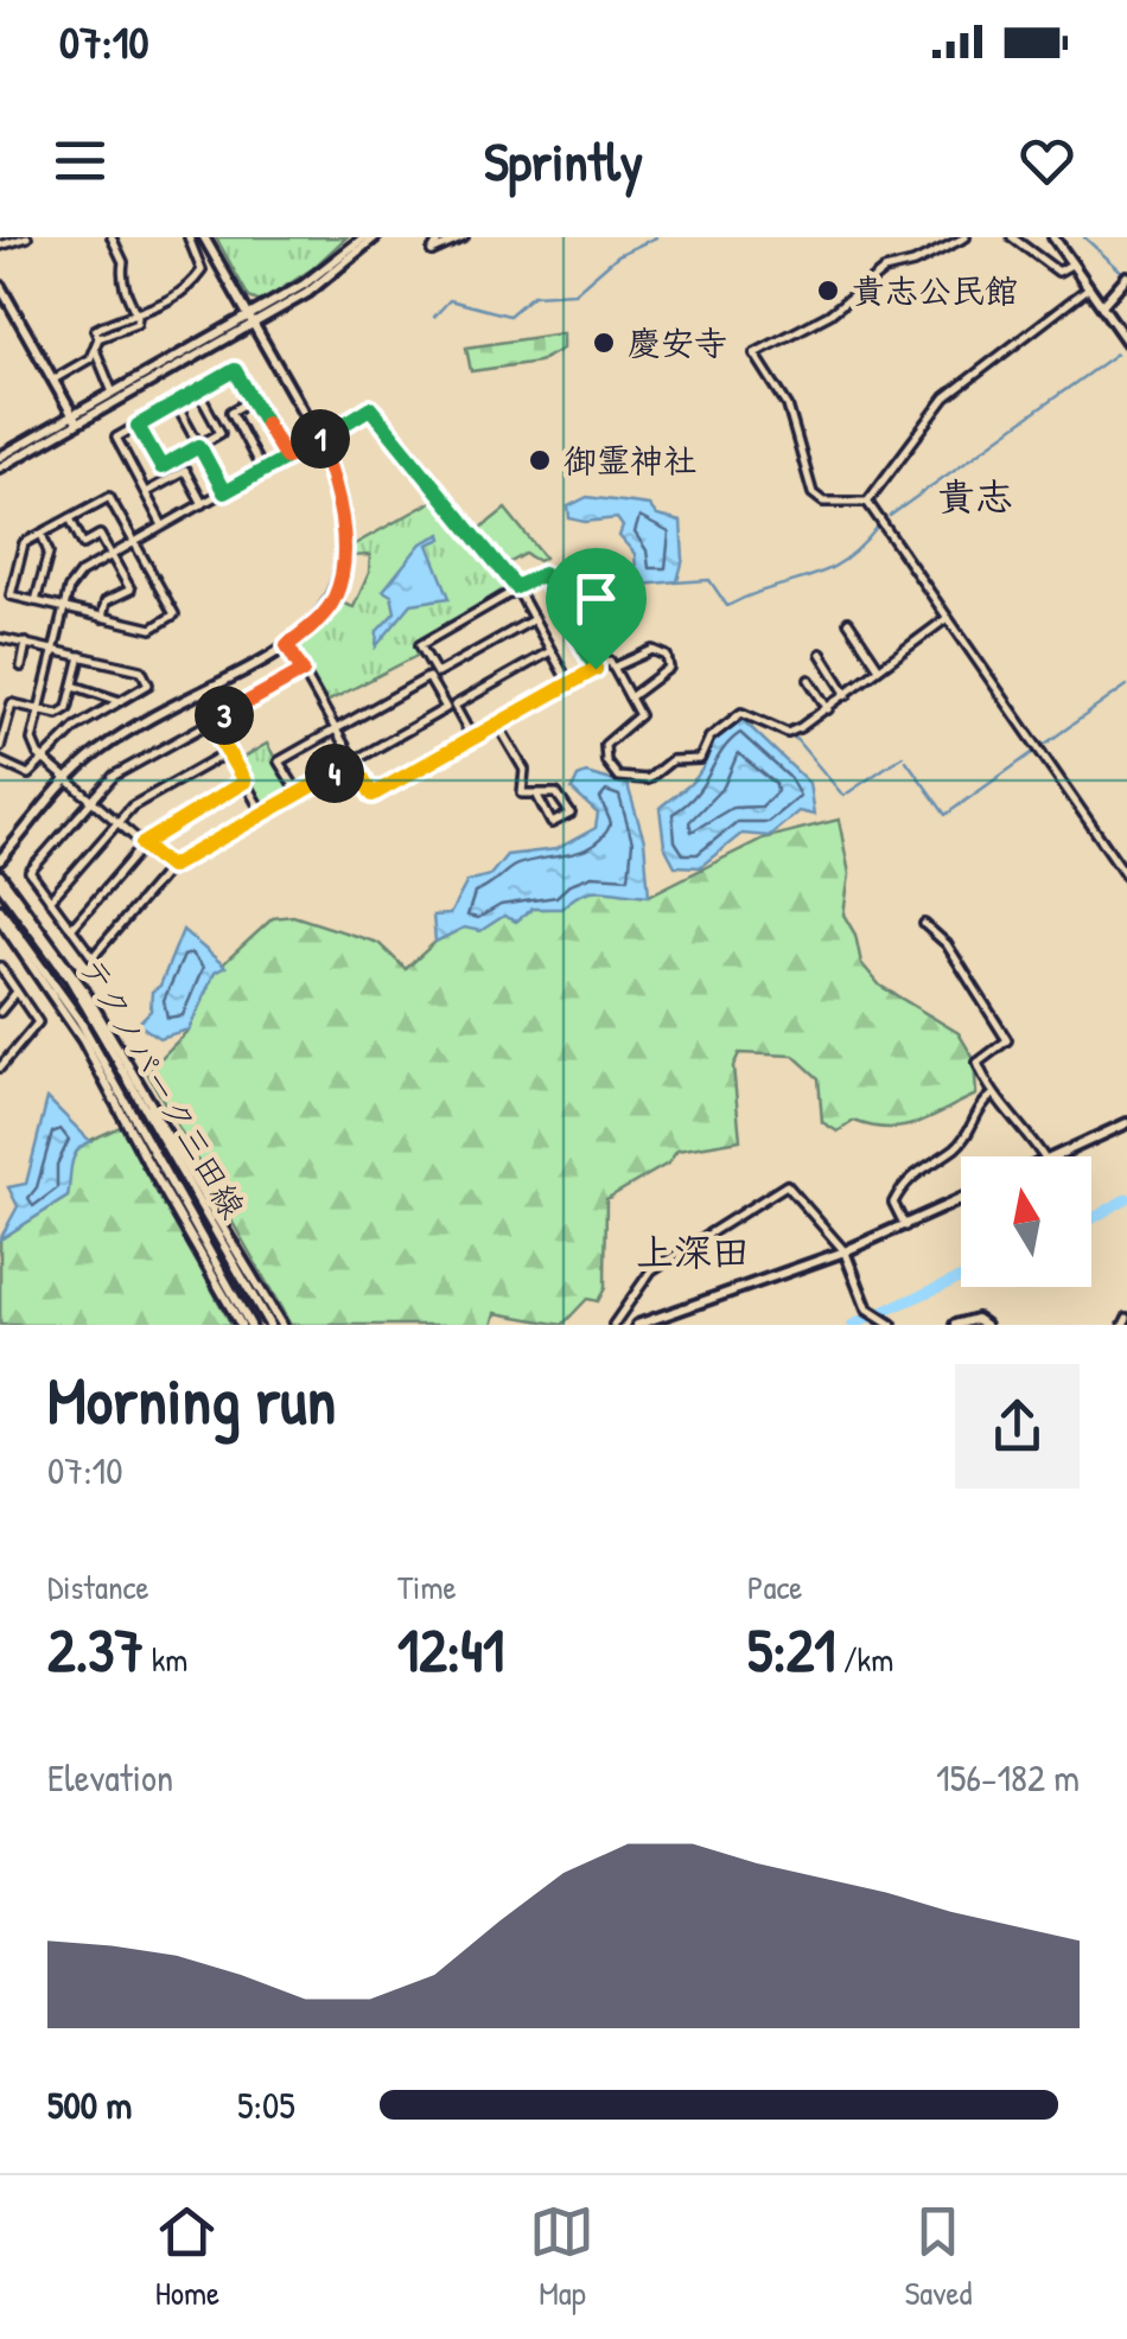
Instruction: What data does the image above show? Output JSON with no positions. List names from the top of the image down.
{
  "streets": {
    "main road": ["テクノパーク三田線"]
  },
  "districts": ["貴志", "上深田"],
  "places": ["貴志公民館", "慶安寺", "御霊神社"],
  "north": "top",
  "page": {
    "status": "07:10",
    "header": "Sprintly",
    "pins": ["1", "3", "4"],
    "heading": ["Morning run", "07:10"],
    "stats": [
      ["Distance", "2.37 km"],
      ["Time", "12:41"],
      ["Pace", "5:21 /km"]
    ],
    "chart": ["Elevation", "156–182 m"],
    "list": [
      {
        "name": "500 m",
        "note": "5:05"
      }
    ],
    "tabs": ["Home", "Map", "Saved"]
  }
}
